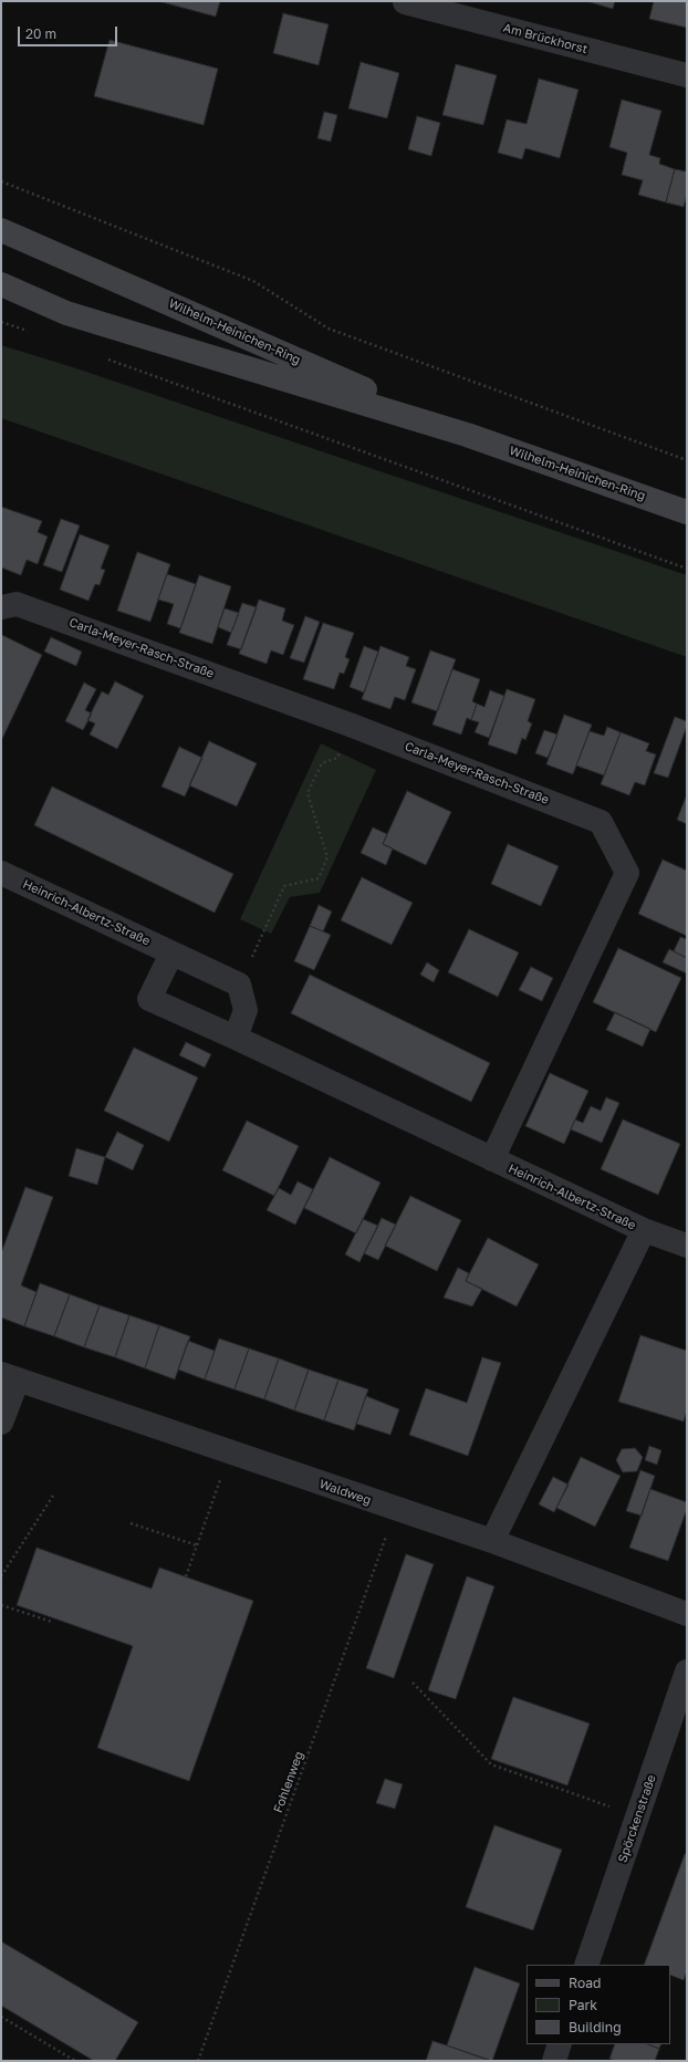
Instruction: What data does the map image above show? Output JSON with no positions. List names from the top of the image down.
{
  "streets": {
    "main road": ["Wilhelm-Heinichen-Ring"],
    "street": [
      "Am Brückhorst",
      "Carla-Meyer-Rasch-Straße",
      "Heinrich-Albertz-Straße",
      "Waldweg",
      "Spörckenstraße"
    ],
    "path": ["Fohlenweg"]
  },
  "crossings": [
    ["Carla-Meyer-Rasch-Straße", "Heinrich-Albertz-Straße"],
    ["Heinrich-Albertz-Straße", "Waldweg"],
    ["Waldweg", "Fohlenweg"]
  ],
  "legend": ["Road", "Park", "Building"],
  "scale_bar": "20 m"
}
